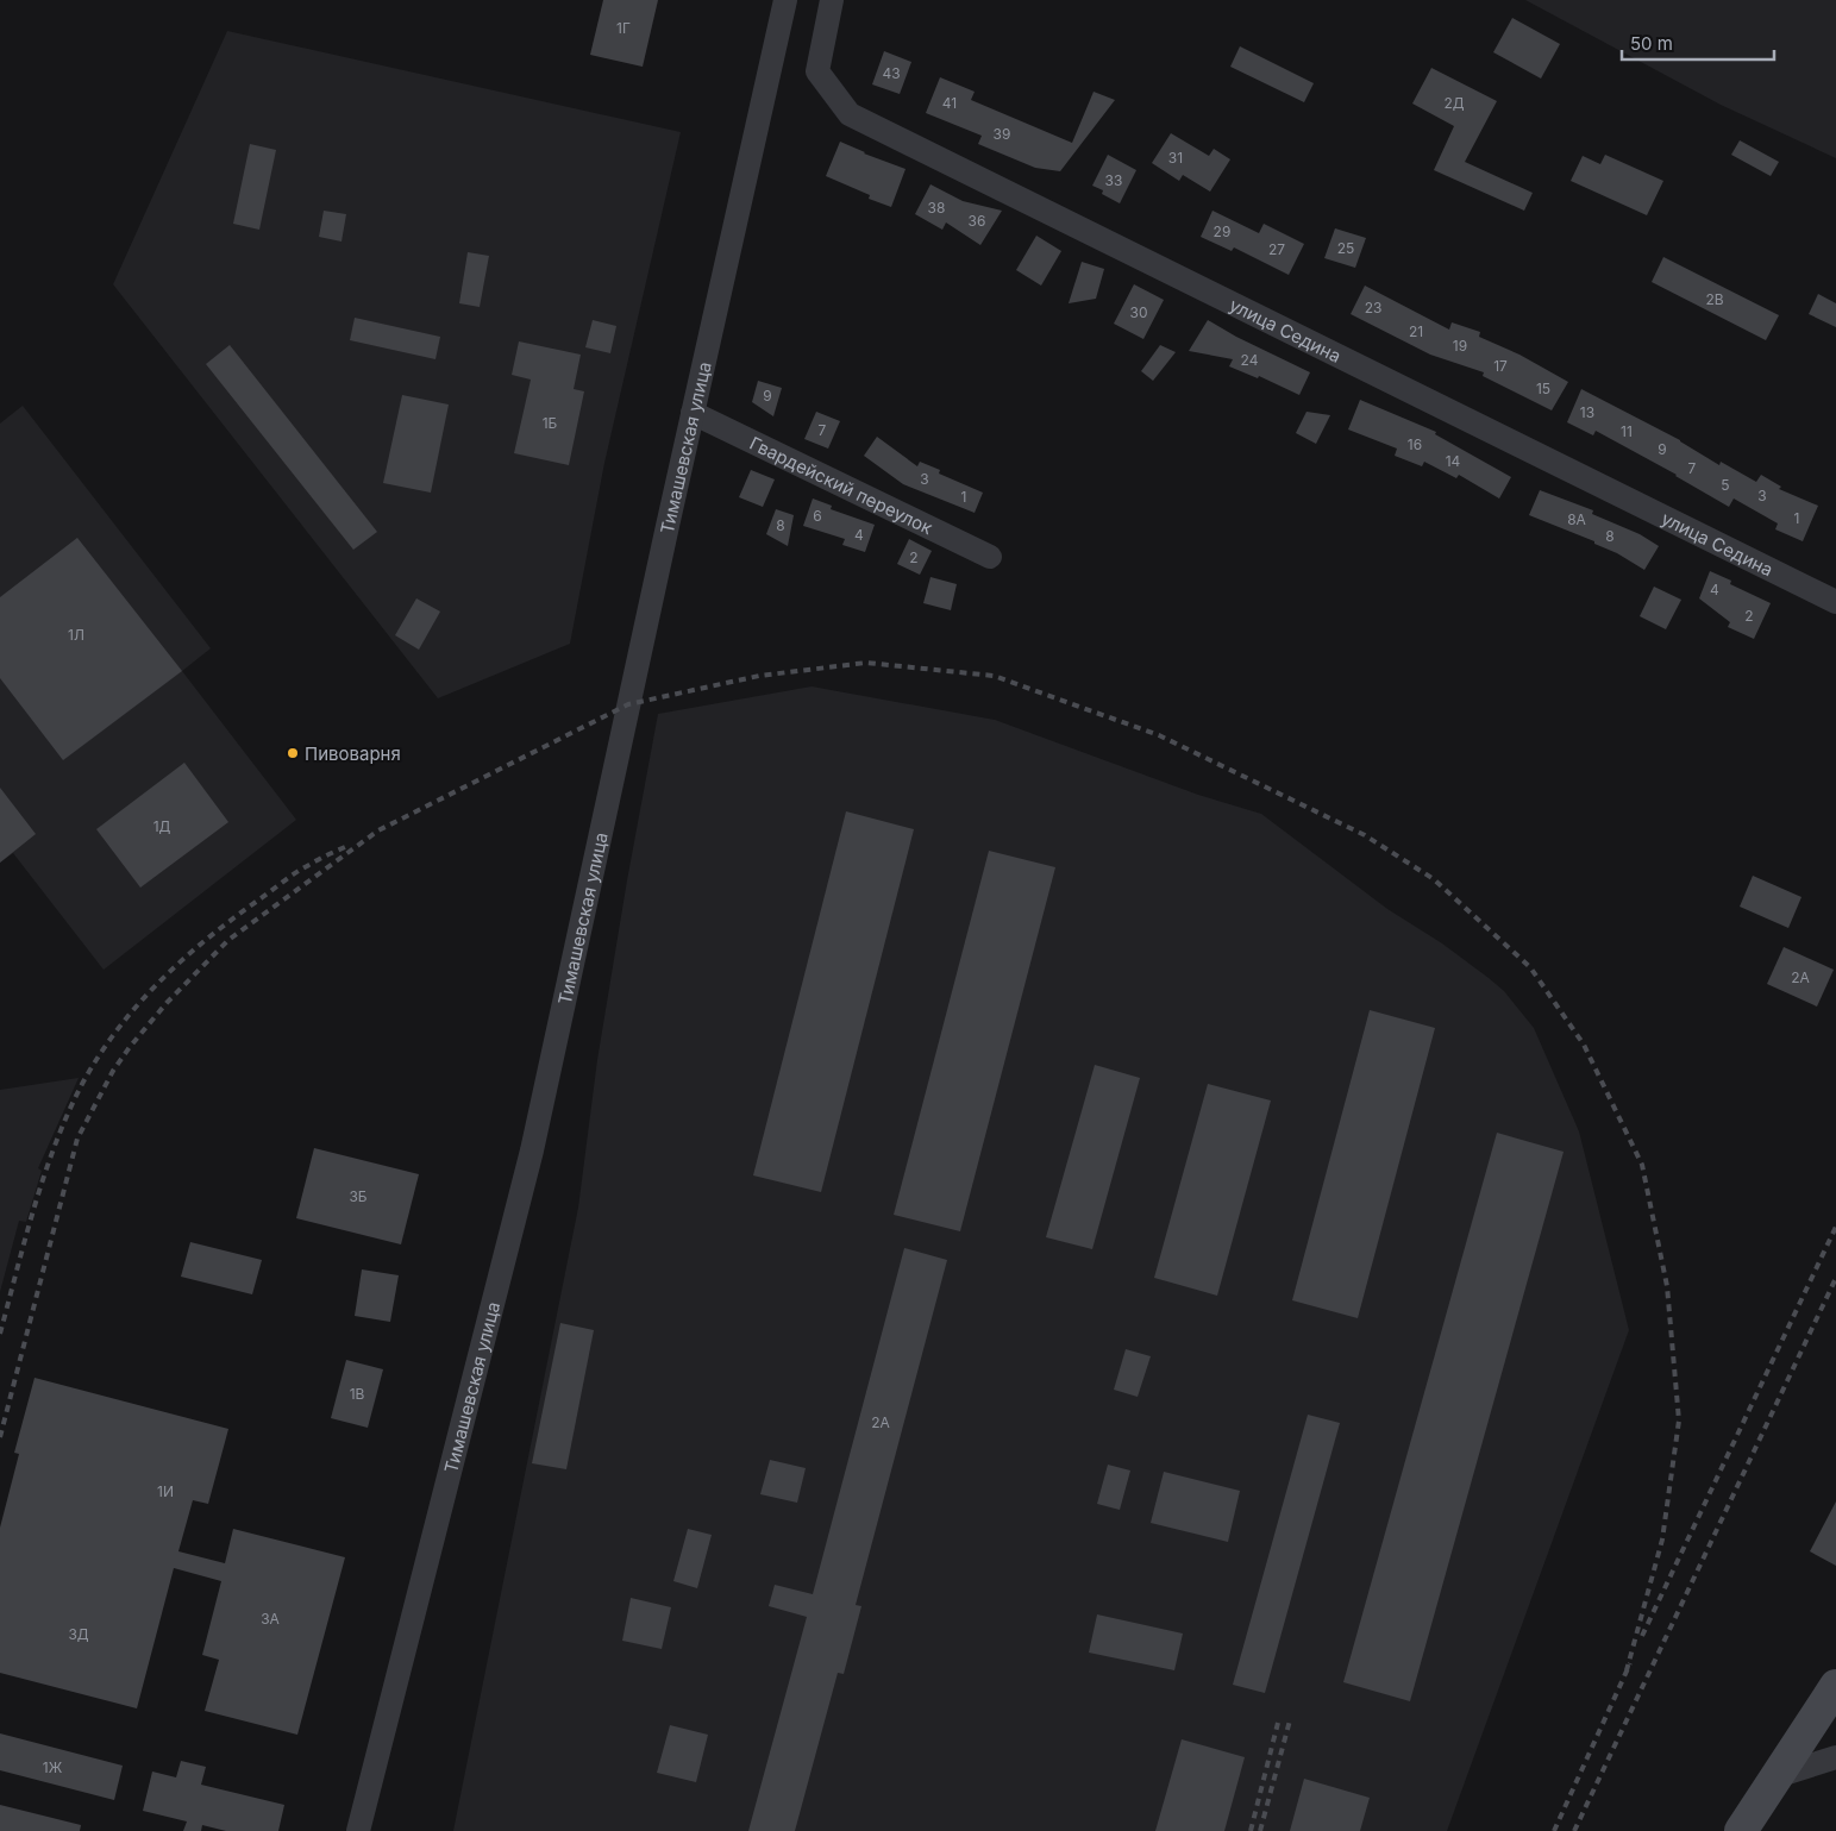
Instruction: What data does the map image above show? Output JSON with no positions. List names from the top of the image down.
{
  "streets": {
    "street": ["улица Седина", "Тимашевская улица", "Гвардейский переулок"]
  },
  "crossings": [
    ["Тимашевская улица", "Гвардейский переулок"]
  ],
  "places": ["Пивоварня"],
  "house_numbers": [
    "1Г",
    "43",
    "41",
    "2Д",
    "39",
    "31",
    "33",
    "38",
    "36",
    "29",
    "25",
    "27",
    "2В",
    "23",
    "30",
    "21",
    "19",
    "24",
    "17",
    "15",
    "9",
    "13",
    "1Б",
    "7",
    "11",
    "16",
    "9",
    "14",
    "7",
    "3",
    "5",
    "3",
    "1",
    "6",
    "1",
    "8А",
    "8",
    "4",
    "8",
    "2",
    "4",
    "2",
    "1Л",
    "1Д",
    "2А",
    "3Б",
    "1В",
    "2А",
    "1И",
    "3А",
    "3Д",
    "1Ж"
  ],
  "scale_bar": "50 m"
}
